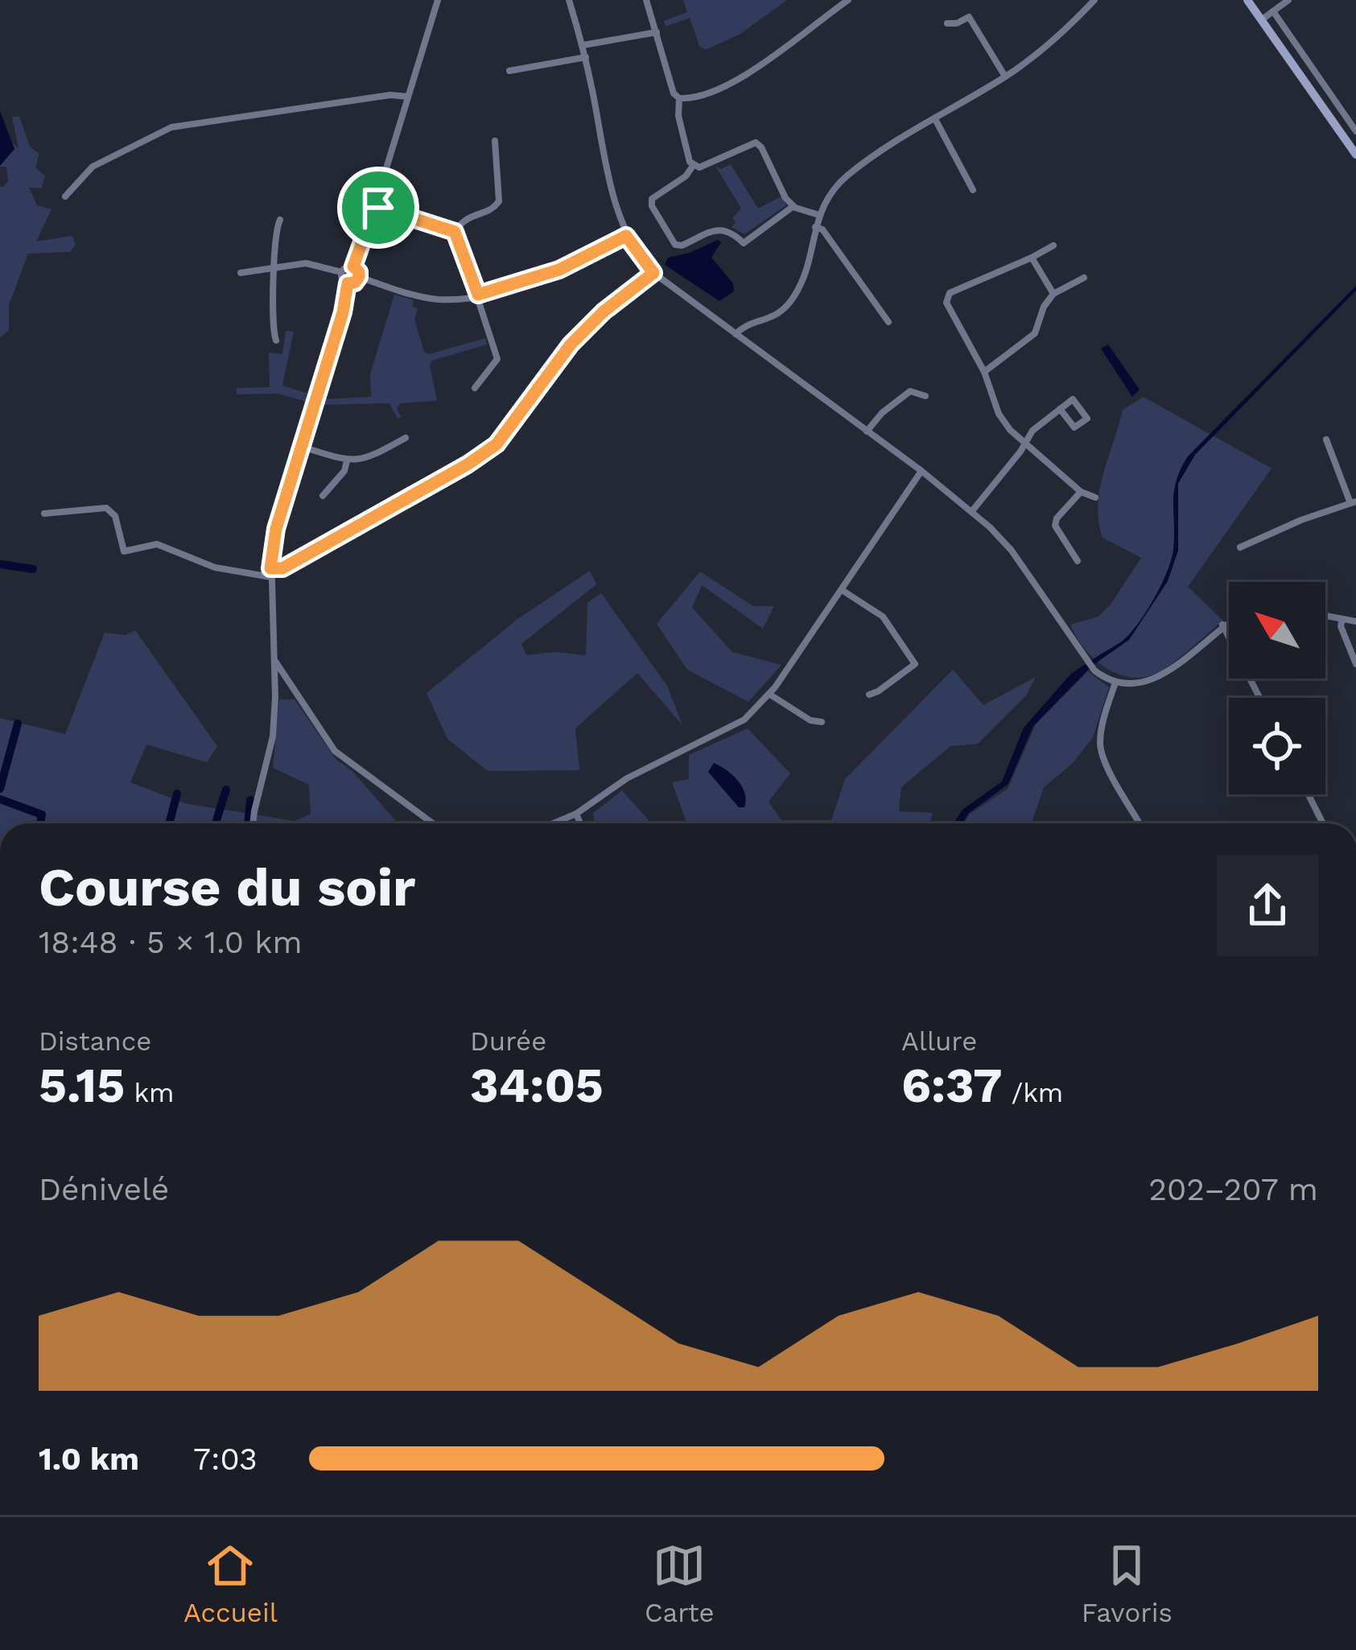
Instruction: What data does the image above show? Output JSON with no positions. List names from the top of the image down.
{
  "north": "top left",
  "page": {
    "heading": ["Course du soir", "18:48 · 5 × 1.0 km"],
    "stats": [
      ["Distance", "5.15 km"],
      ["Durée", "34:05"],
      ["Allure", "6:37 /km"]
    ],
    "chart": ["Dénivelé", "202–207 m"],
    "list": [
      {
        "name": "1.0 km",
        "note": "7:03"
      }
    ],
    "tabs": ["Accueil", "Carte", "Favoris"]
  }
}
